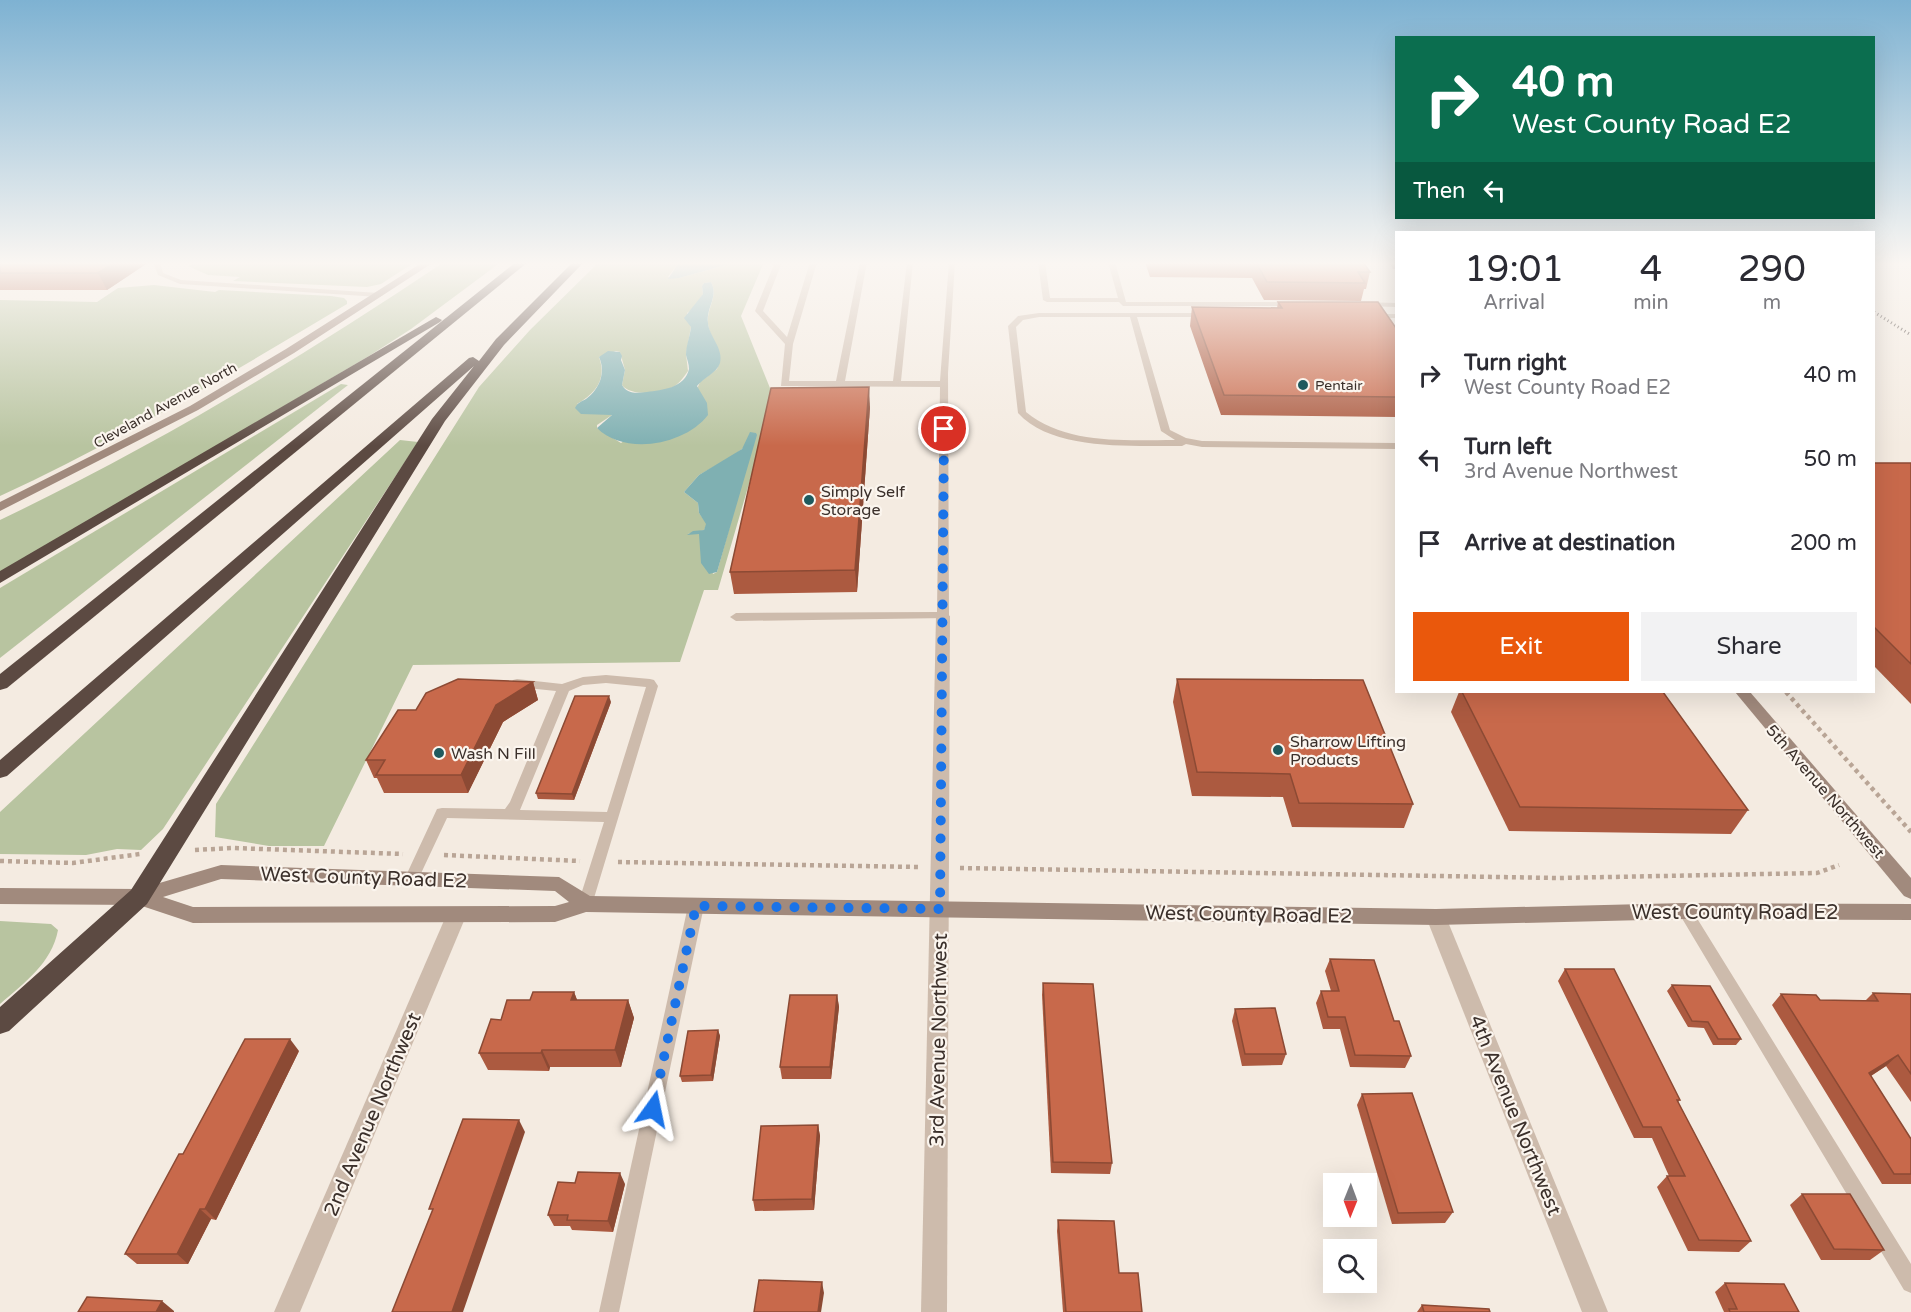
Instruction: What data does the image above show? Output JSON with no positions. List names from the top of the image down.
{
  "streets": {
    "street": [
      "Cleveland Avenue North",
      "5th Avenue Northwest",
      "West County Road E2",
      "3rd Avenue Northwest",
      "2nd Avenue Northwest",
      "4th Avenue Northwest"
    ]
  },
  "crossings": [
    ["West County Road E2", "3rd Avenue Northwest"],
    ["West County Road E2", "2nd Avenue Northwest"],
    ["West County Road E2", "4th Avenue Northwest"]
  ],
  "places": [
    "Pentair",
    "Simply Self Storage",
    "Sharrow Lifting Products",
    "Wash N Fill"
  ],
  "north": "bottom",
  "page": {
    "turn": ["40 m", "West County Road E2"],
    "then": "Then",
    "eta": [
      "19:01",
      "Arrival",
      "4",
      "min",
      "290",
      "m"
    ],
    "list": [
      {
        "name": "Turn right",
        "note": "West County Road E2",
        "value": "40 m"
      },
      {
        "name": "Turn left",
        "note": "3rd Avenue Northwest",
        "value": "50 m"
      },
      {
        "name": "Arrive at destination",
        "value": "200 m"
      }
    ],
    "buttons": ["Exit", "Share"]
  }
}
